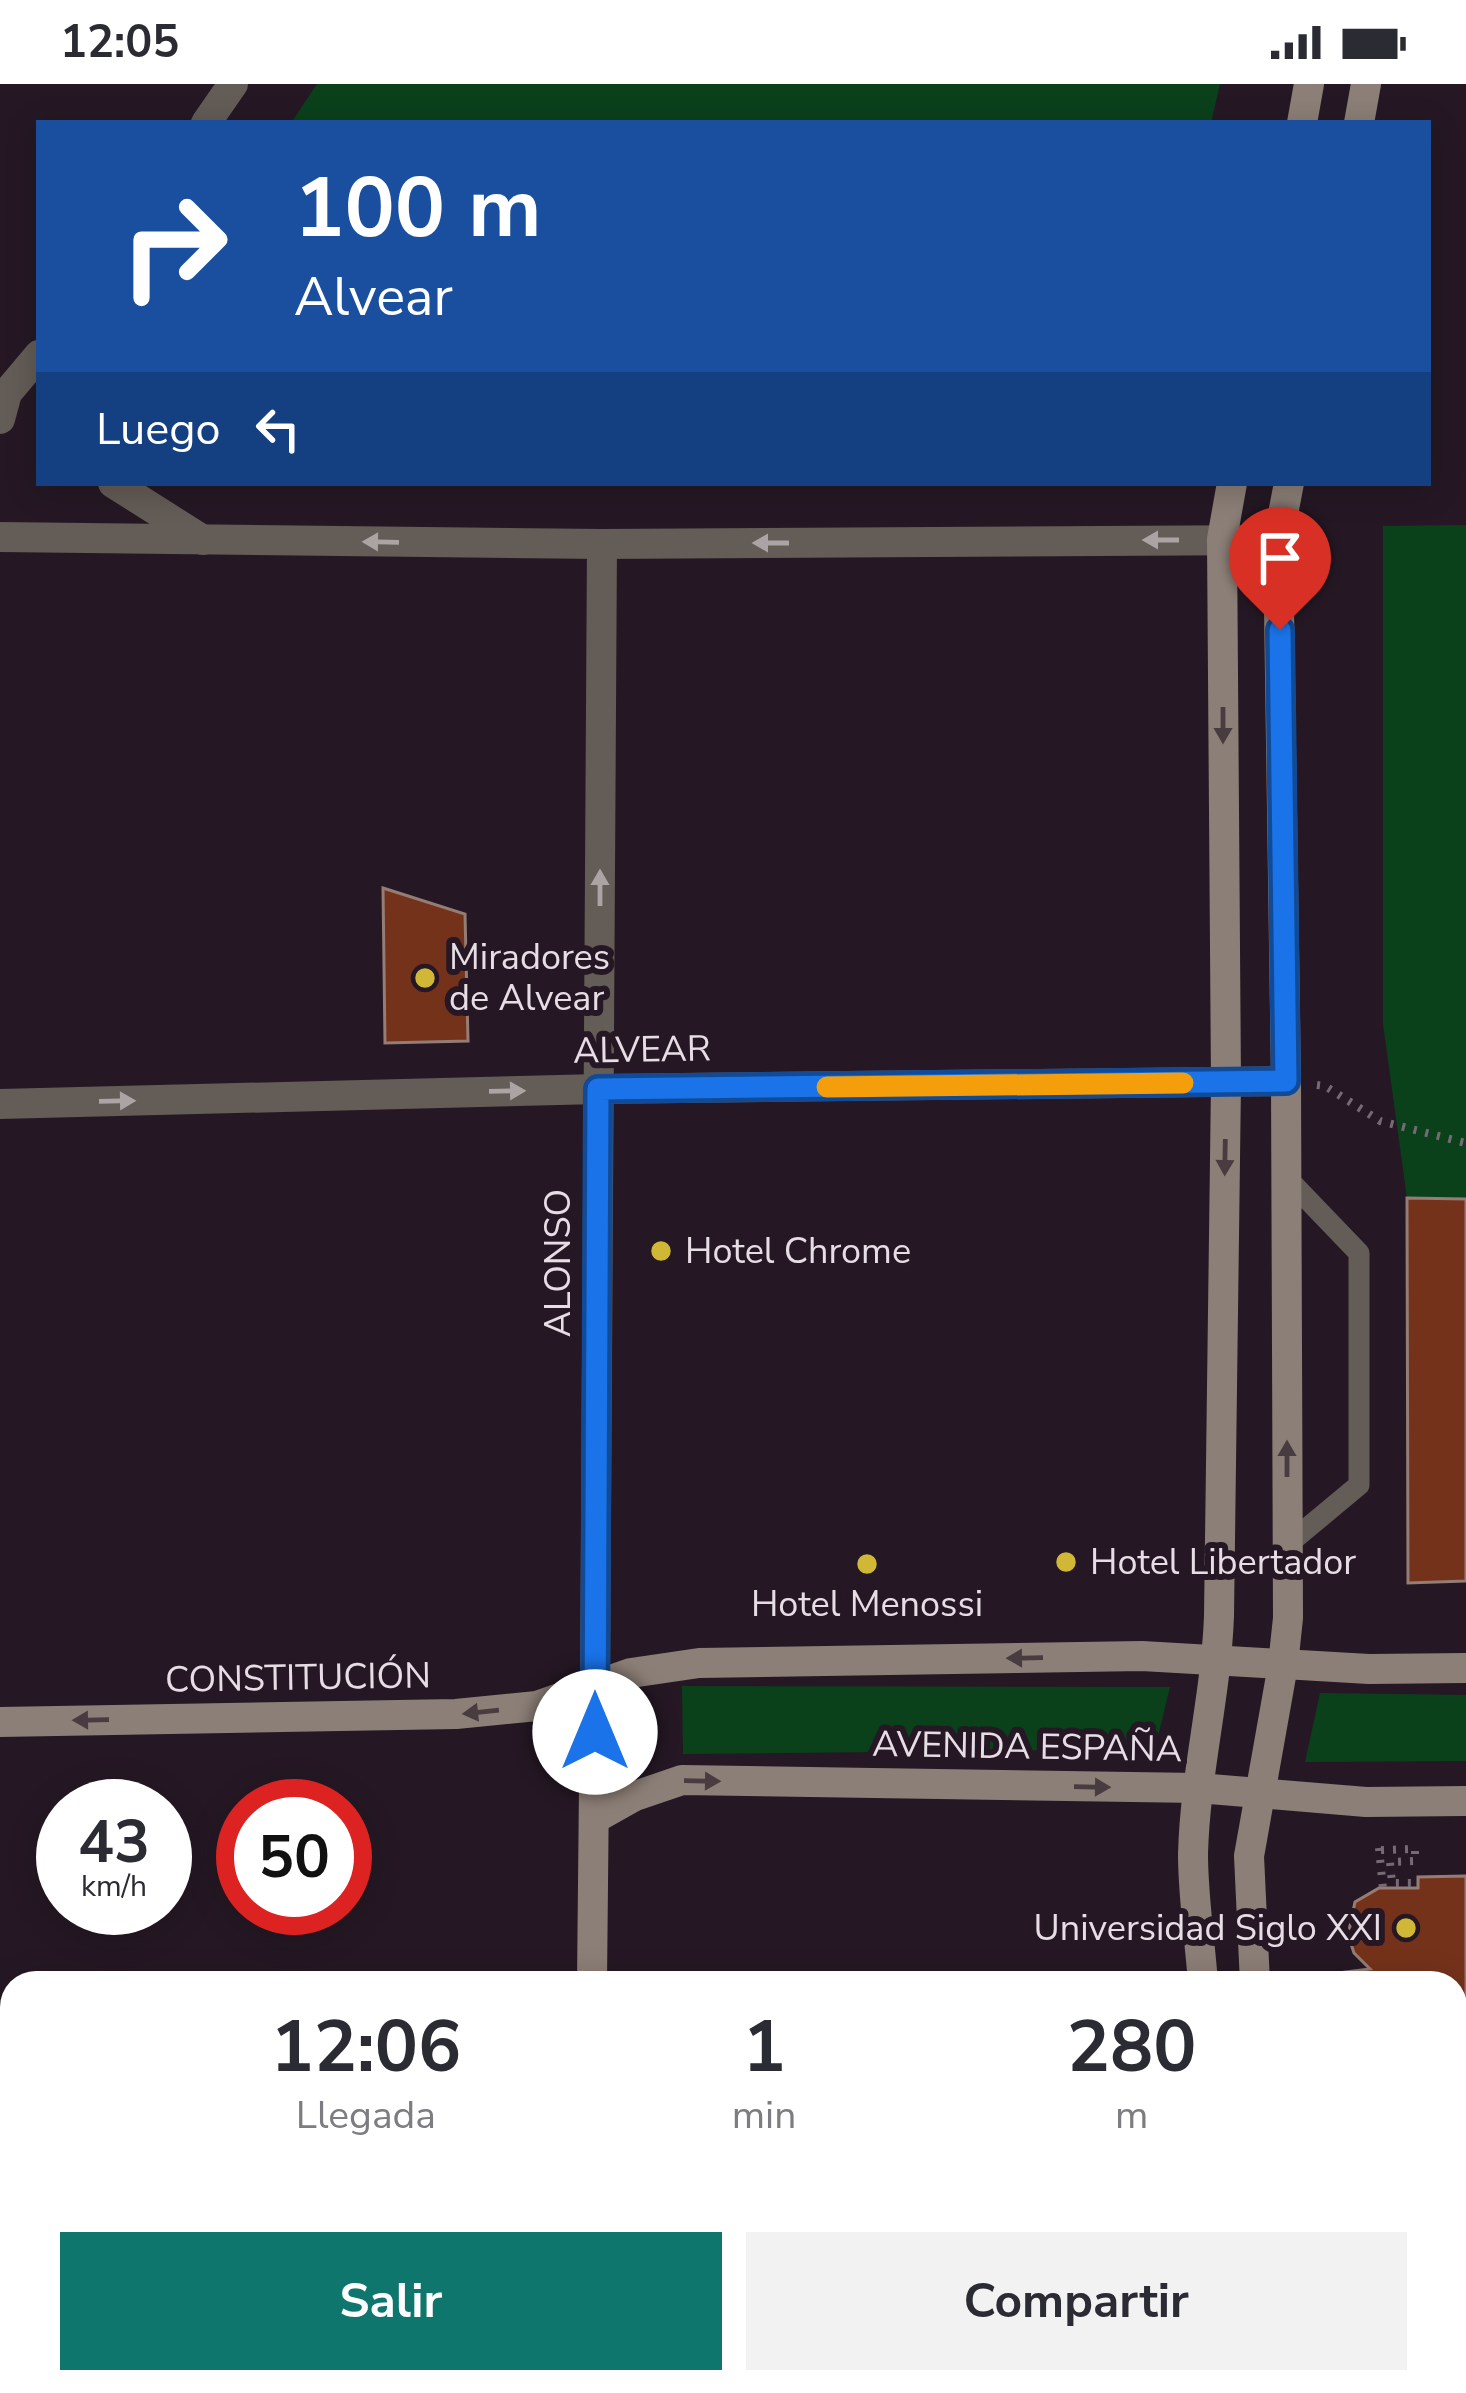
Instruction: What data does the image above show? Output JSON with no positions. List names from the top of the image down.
{
  "streets": {
    "main road": ["ALONSO", "CONSTITUCIÓN", "AVENIDA ESPAÑA"],
    "street": ["ALVEAR"]
  },
  "crossings": [
    ["ALVEAR", "ALONSO"],
    ["ALONSO", "CONSTITUCIÓN"],
    ["ALONSO", "AVENIDA ESPAÑA"]
  ],
  "one_way": ["ALVEAR", "ALONSO", "CONSTITUCIÓN"],
  "places": [
    "Miradores de Alvear",
    "Hotel Chrome",
    "Hotel Libertador",
    "Hotel Menossi",
    "Universidad Siglo XXI"
  ],
  "page": {
    "status": "12:05",
    "turn": ["100 m", "Alvear"],
    "then": "Luego",
    "speed": "43 km/h",
    "limit": "50",
    "eta": [
      "12:06",
      "Llegada",
      "1",
      "min",
      "280",
      "m"
    ],
    "buttons": ["Salir", "Compartir"]
  }
}
